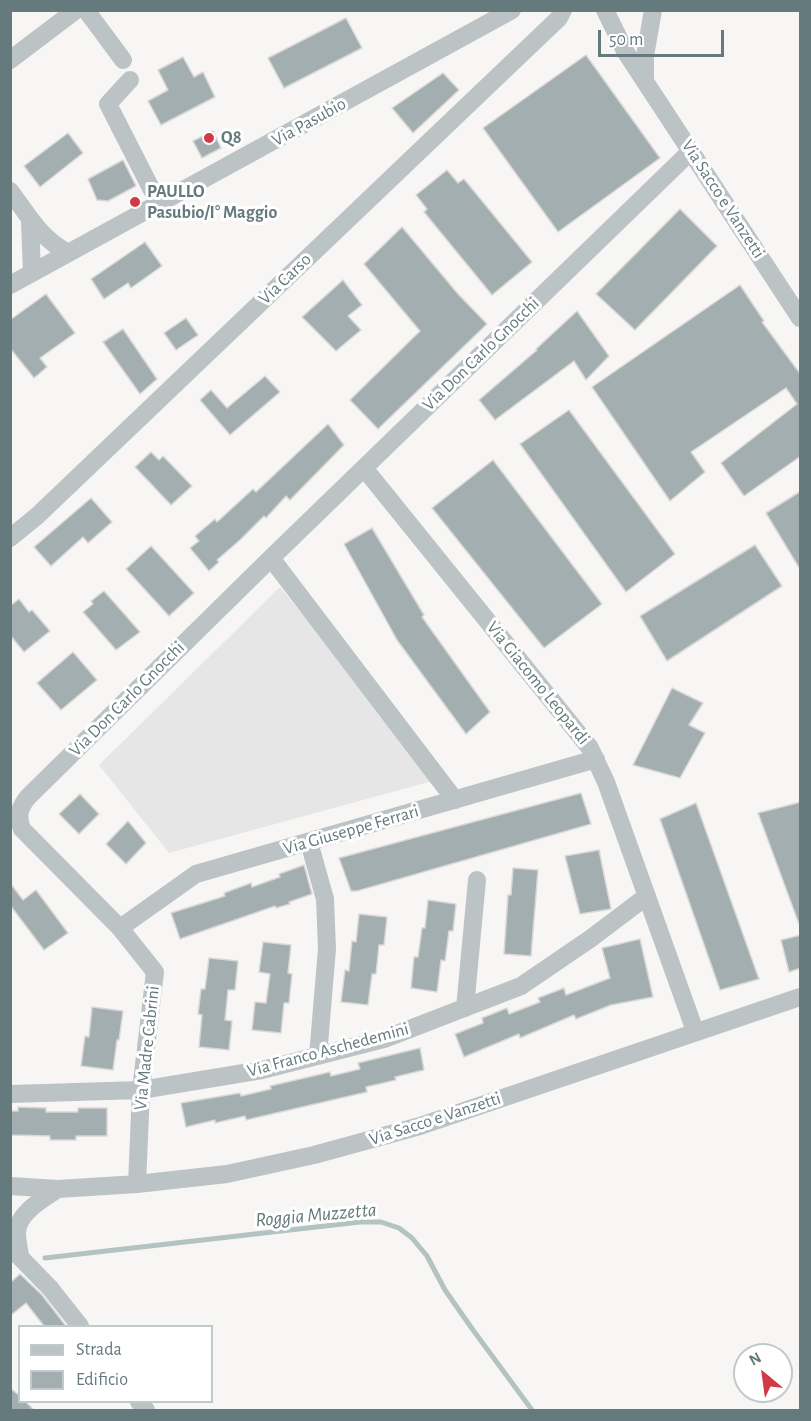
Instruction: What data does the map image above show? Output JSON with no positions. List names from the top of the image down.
{
  "streets": {
    "street": [
      "Via Pasubio",
      "Via Sacco e Vanzetti",
      "Via Carso",
      "Via Don Carlo Gnocchi",
      "Via Giacomo Leopardi",
      "Via Giuseppe Ferrari",
      "Via Madre Cabrini",
      "Via Franco Aschedemini"
    ]
  },
  "crossings": [
    ["Via Sacco e Vanzetti", "Via Don Carlo Gnocchi"],
    ["Via Sacco e Vanzetti", "Via Giacomo Leopardi"],
    ["Via Sacco e Vanzetti", "Via Madre Cabrini"],
    ["Via Don Carlo Gnocchi", "Via Giacomo Leopardi"],
    ["Via Don Carlo Gnocchi", "Via Madre Cabrini"],
    ["Via Giacomo Leopardi", "Via Giuseppe Ferrari"],
    ["Via Giacomo Leopardi", "Via Franco Aschedemini"],
    ["Via Giuseppe Ferrari", "Via Madre Cabrini"],
    ["Via Madre Cabrini", "Via Franco Aschedemini"]
  ],
  "water": ["Roggia Muzzetta"],
  "places": ["Q8", "PAULLO Pasubio/I° Maggio"],
  "legend": ["Strada", "Edificio"],
  "scale_bar": "50 m",
  "north": "top left"
}
